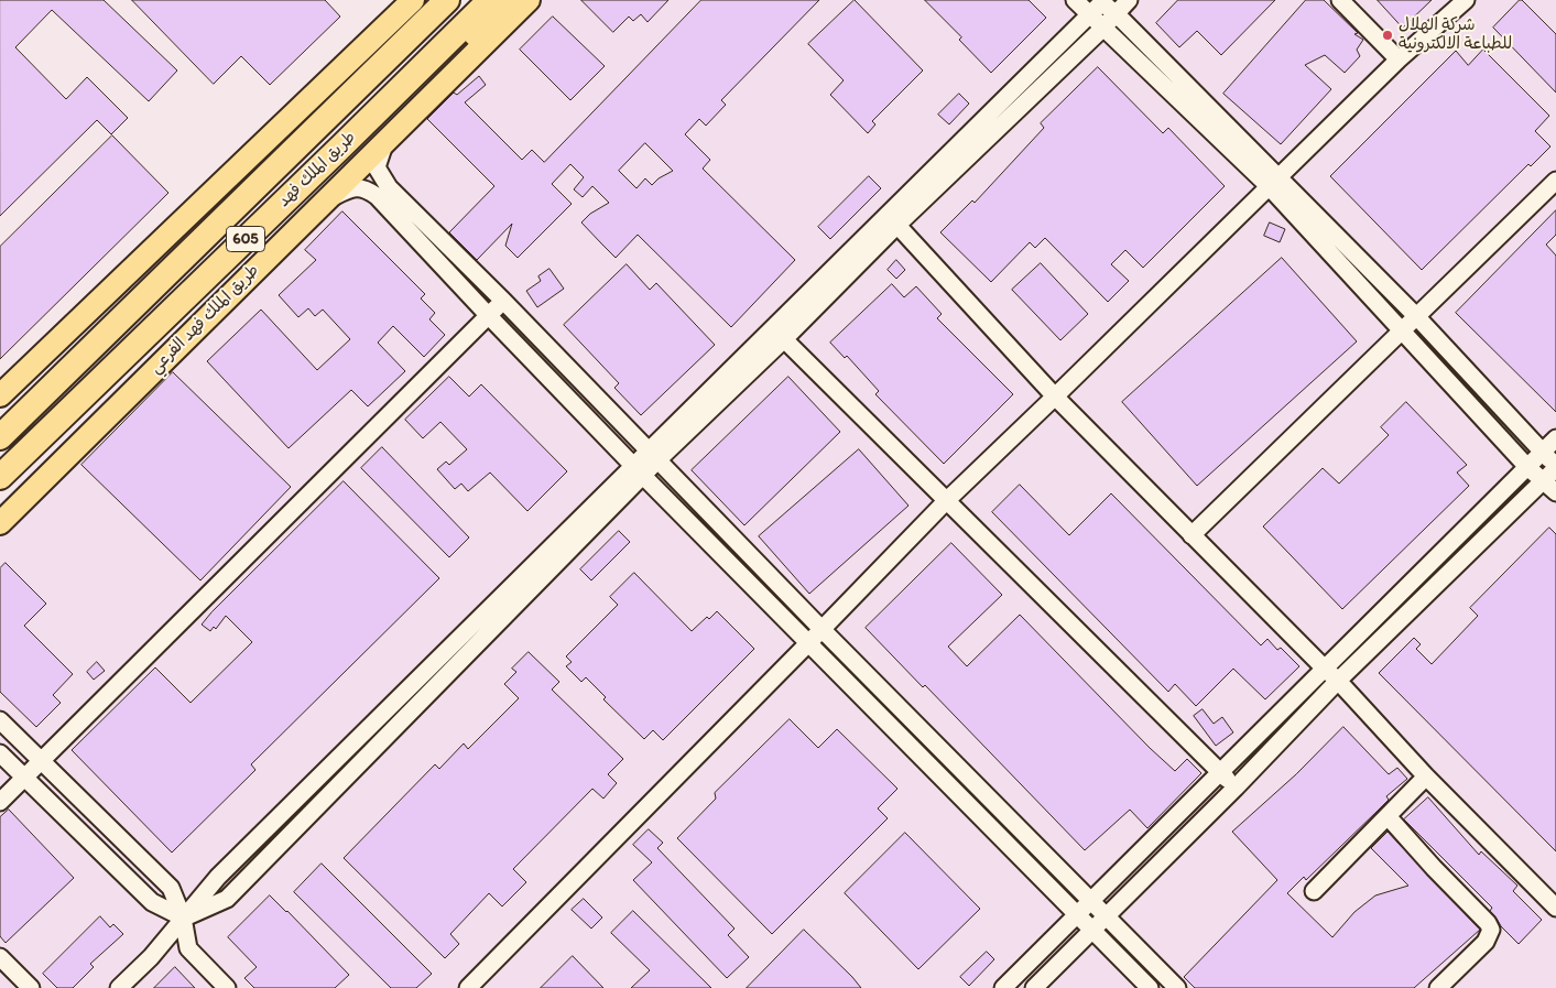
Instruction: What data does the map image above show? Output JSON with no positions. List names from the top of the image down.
{
  "streets": {
    "highway": ["طريق الملك فهد", "605"],
    "main road": ["طريق الملك فهد الفرعي"]
  },
  "places": ["شركة الهلال للطباعة الالكترونية"]
}
